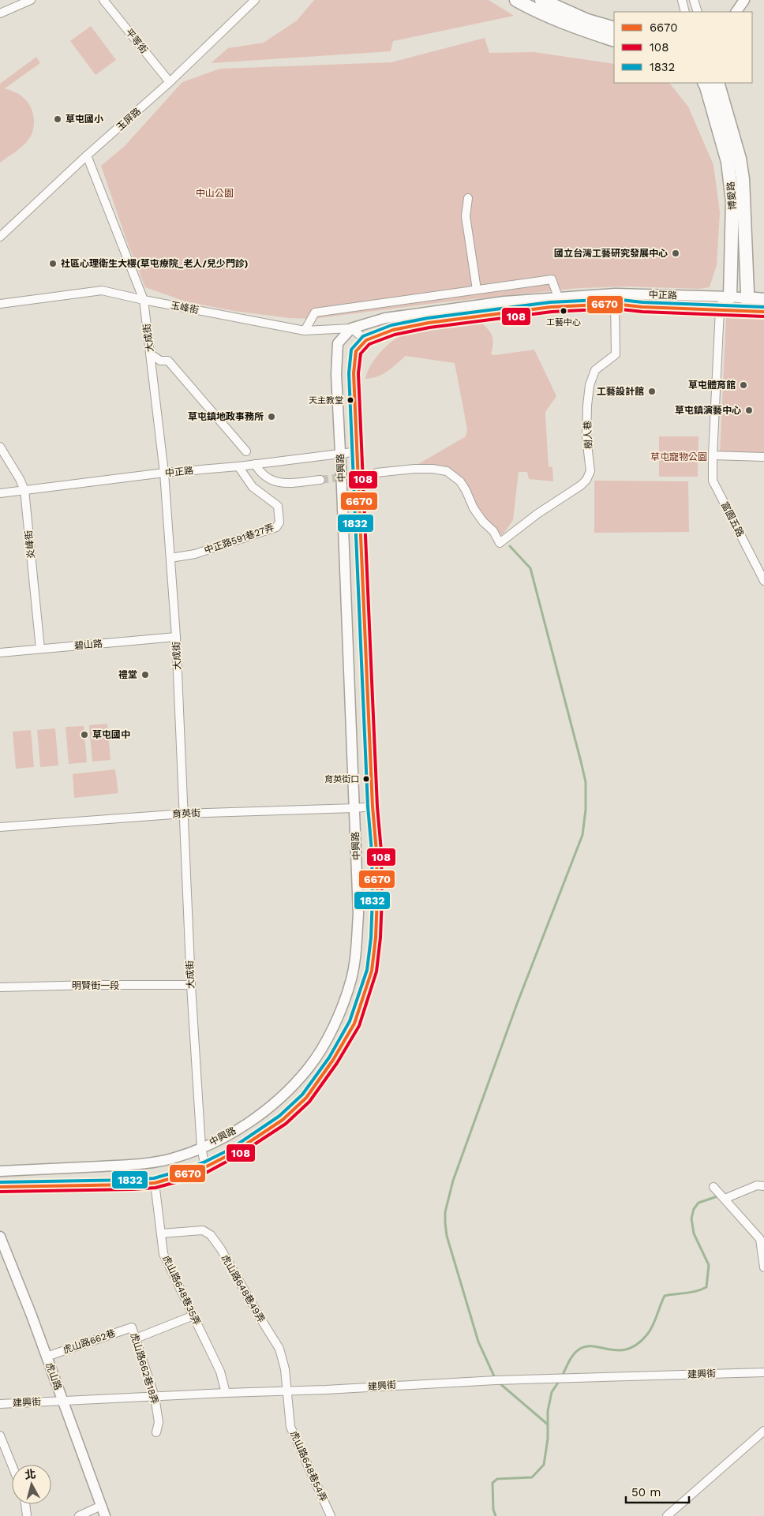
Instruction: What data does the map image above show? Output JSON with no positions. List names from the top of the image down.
{
  "streets": {
    "main road": ["博愛路", "中正路"],
    "street": [
      "平等街",
      "玉屏路",
      "玉峰街",
      "大成街",
      "樹人巷",
      "中興路",
      "富園五路",
      "中正路591巷27弄",
      "炎峰街",
      "碧山路",
      "育英街",
      "明賢街一段",
      "虎山路648巷49弄",
      "虎山路648巷35弄",
      "虎山路662巷",
      "虎山路662巷18弄",
      "建興街",
      "虎山路",
      "虎山路648巷54弄"
    ]
  },
  "crossings": [
    ["平等街", "玉屏路"],
    ["玉屏路", "大成街"],
    ["博愛路", "中正路"],
    ["中正路", "玉峰街"],
    ["中正路", "大成街"],
    ["中正路", "樹人巷"],
    ["中正路", "中興路"],
    ["中正路", "富園五路"],
    ["中正路", "中正路591巷27弄"],
    ["中正路", "炎峰街"],
    ["玉峰街", "大成街"],
    ["玉峰街", "中興路"],
    ["大成街", "中興路"],
    ["大成街", "中正路591巷27弄"],
    ["大成街", "碧山路"],
    ["大成街", "育英街"],
    ["大成街", "明賢街一段"],
    ["中興路", "育英街"],
    ["中興路", "虎山路648巷35弄"],
    ["炎峰街", "碧山路"],
    ["虎山路648巷49弄", "虎山路648巷35弄"],
    ["虎山路648巷49弄", "建興街"],
    ["虎山路648巷49弄", "虎山路648巷54弄"],
    ["虎山路648巷35弄", "建興街"],
    ["虎山路662巷", "虎山路662巷18弄"],
    ["虎山路662巷", "虎山路"],
    ["虎山路662巷18弄", "建興街"],
    ["建興街", "虎山路"],
    ["建興街", "虎山路648巷54弄"]
  ],
  "parks": ["中山公園", "草屯寵物公園"],
  "places": [
    "草屯國小",
    "國立台灣工藝研究發展中心",
    "社區心理衛生大樓(草屯療院_老人/兒少門診)",
    "工藝中心",
    "草屯體育館",
    "工藝設計館",
    "天主教堂",
    "草屯鎮演藝中心",
    "草屯鎮地政事務所",
    "禮堂",
    "草屯國中",
    "育英街口"
  ],
  "lines": ["transit line 1832", "transit line 6670", "transit line 108"],
  "legend": ["6670", "108", "1832"],
  "scale_bar": "50 m",
  "north": "top"
}
